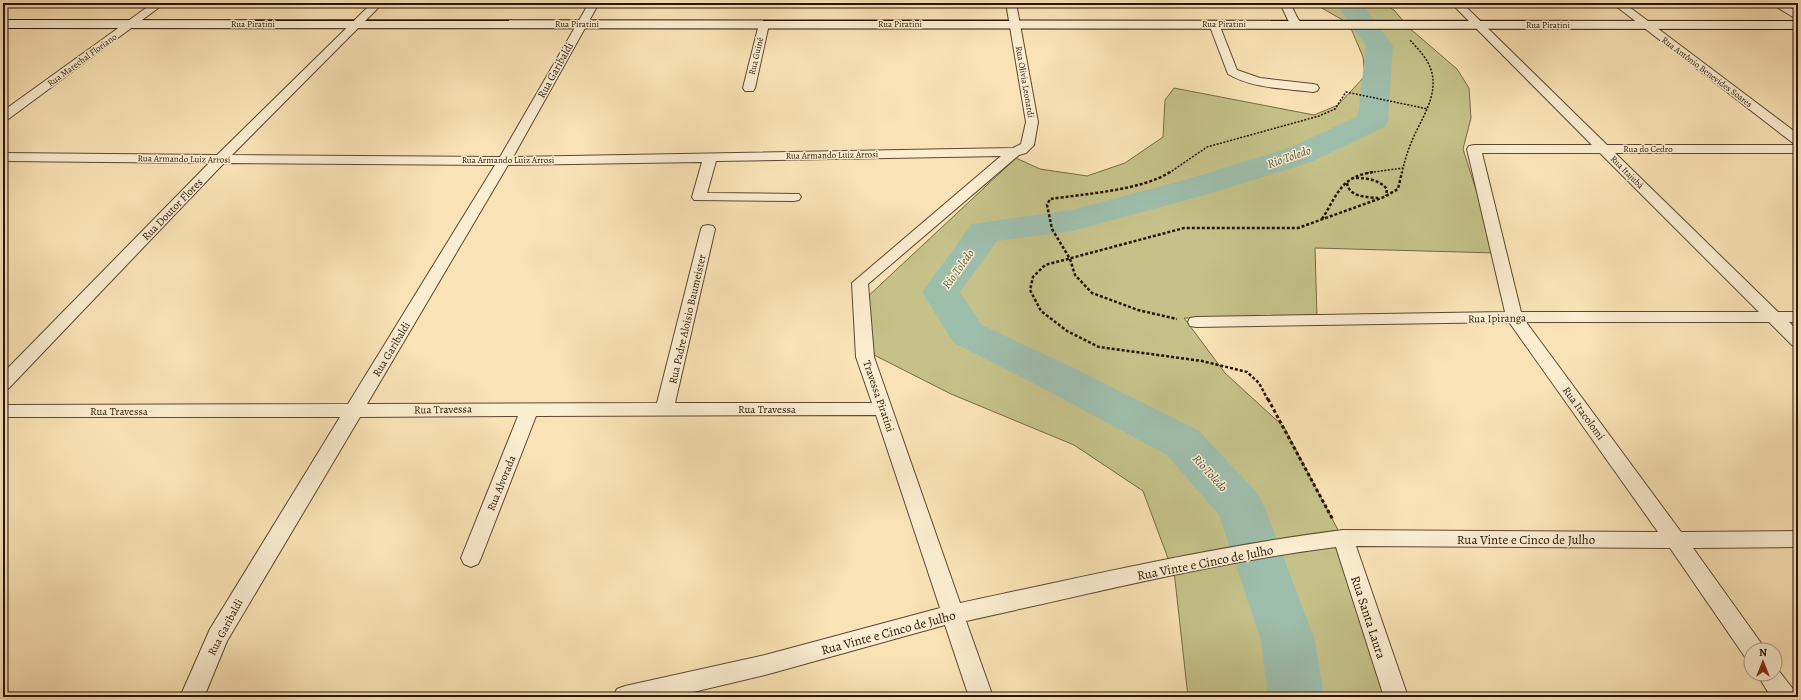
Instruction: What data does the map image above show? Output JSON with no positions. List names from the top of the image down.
{
  "streets": {
    "street": [
      "Rua Piratini",
      "Rua Guiné",
      "Rua Marechal Floriano",
      "Rua Garibaldi",
      "Rua Antônio Benevides Soares",
      "Rua Olivia Leonardi",
      "Rua do Cedro",
      "Rua Armando Luiz Arrosi",
      "Rua Itajubá",
      "Rua Doutor Flores",
      "Rua Ipiranga",
      "Rua Padre Aloisio Baumeister",
      "Travessa Piratini",
      "Rua Travessa",
      "Rua Itacolomi",
      "Rua Alvorada",
      "Rua Vinte e Cinco de Julho",
      "Rua Santa Laura"
    ]
  },
  "crossings": [
    ["Rua Piratini", "Rua Guiné"],
    ["Rua Piratini", "Rua Marechal Floriano"],
    ["Rua Piratini", "Rua Garibaldi"],
    ["Rua Piratini", "Rua Antônio Benevides Soares"],
    ["Rua Piratini", "Rua Olivia Leonardi"],
    ["Rua Piratini", "Rua Itajubá"],
    ["Rua Piratini", "Rua Doutor Flores"],
    ["Rua Garibaldi", "Rua Armando Luiz Arrosi"],
    ["Rua Garibaldi", "Rua Travessa"],
    ["Rua Olivia Leonardi", "Rua Armando Luiz Arrosi"],
    ["Rua Olivia Leonardi", "Travessa Piratini"],
    ["Rua do Cedro", "Rua Itajubá"],
    ["Rua do Cedro", "Rua Itacolomi"],
    ["Rua Armando Luiz Arrosi", "Rua Doutor Flores"],
    ["Rua Armando Luiz Arrosi", "Travessa Piratini"],
    ["Rua Itajubá", "Rua Ipiranga"],
    ["Rua Ipiranga", "Rua Itacolomi"],
    ["Rua Padre Aloisio Baumeister", "Rua Travessa"],
    ["Travessa Piratini", "Rua Travessa"],
    ["Travessa Piratini", "Rua Vinte e Cinco de Julho"],
    ["Rua Travessa", "Rua Alvorada"],
    ["Rua Itacolomi", "Rua Vinte e Cinco de Julho"],
    ["Rua Vinte e Cinco de Julho", "Rua Santa Laura"]
  ],
  "water": ["Rio Toledo"],
  "north": "top"
}
